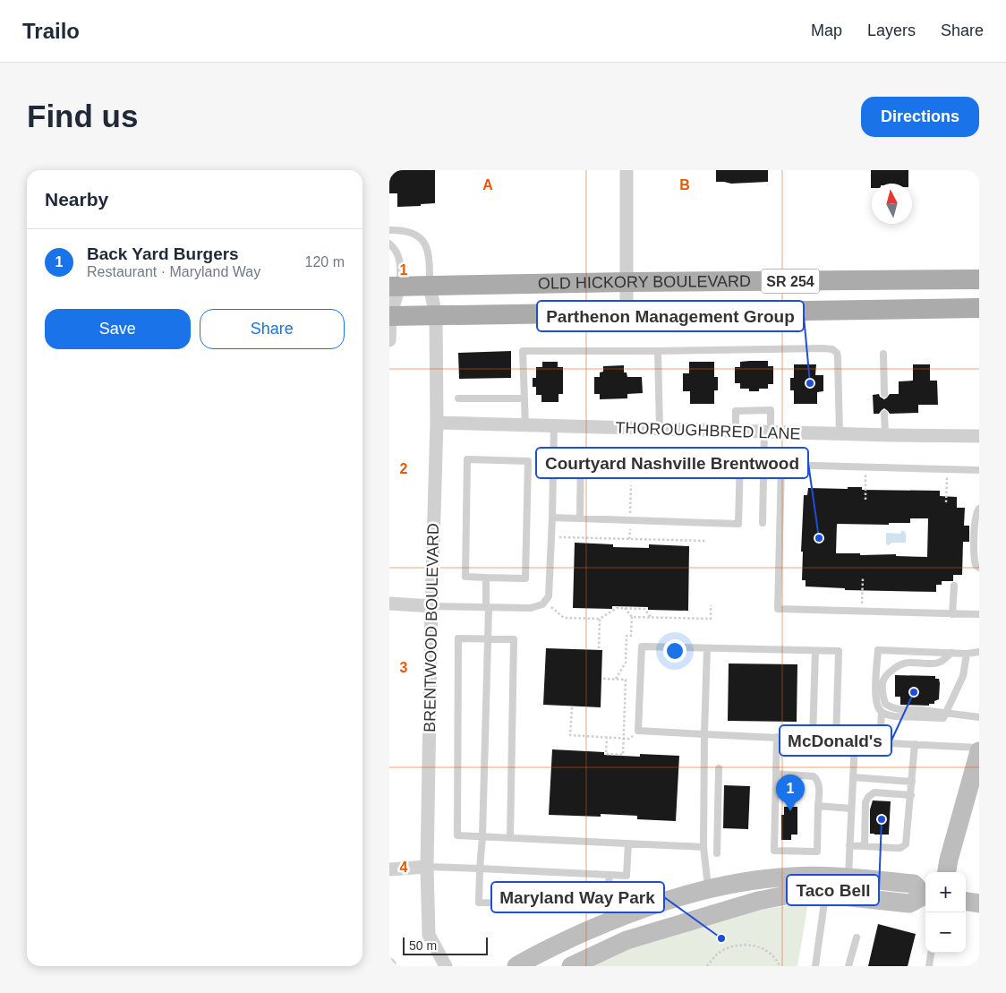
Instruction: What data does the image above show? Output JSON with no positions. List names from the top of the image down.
{
  "streets": {
    "main road": ["SR 254", "OLD HICKORY BOULEVARD"],
    "street": ["THOROUGHBRED LANE", "BRENTWOOD BOULEVARD"]
  },
  "crossings": [
    ["OLD HICKORY BOULEVARD", "BRENTWOOD BOULEVARD"],
    ["THOROUGHBRED LANE", "BRENTWOOD BOULEVARD"]
  ],
  "places": [
    "Parthenon Management Group",
    "Courtyard Nashville Brentwood",
    "McDonald's",
    "Taco Bell",
    "Maryland Way Park"
  ],
  "scale_bar": "50 m",
  "north": "top",
  "page": {
    "header": "Trailo",
    "nav": ["Map", "Layers", "Share"],
    "buttons": [
      "Directions",
      ["Save", "Share"]
    ],
    "title": "Find us",
    "heading": "Nearby",
    "list": [
      {
        "mark": "1",
        "name": "Back Yard Burgers",
        "note": "Restaurant · Maryland Way",
        "value": "120 m"
      }
    ],
    "pins": "1",
    "map_buttons": ["+", "−"],
    "scale": "50 m"
  },
  "grid": {
    "columns": ["A", "B"],
    "rows": [
      "1",
      "2",
      "3",
      "4"
    ]
  }
}
